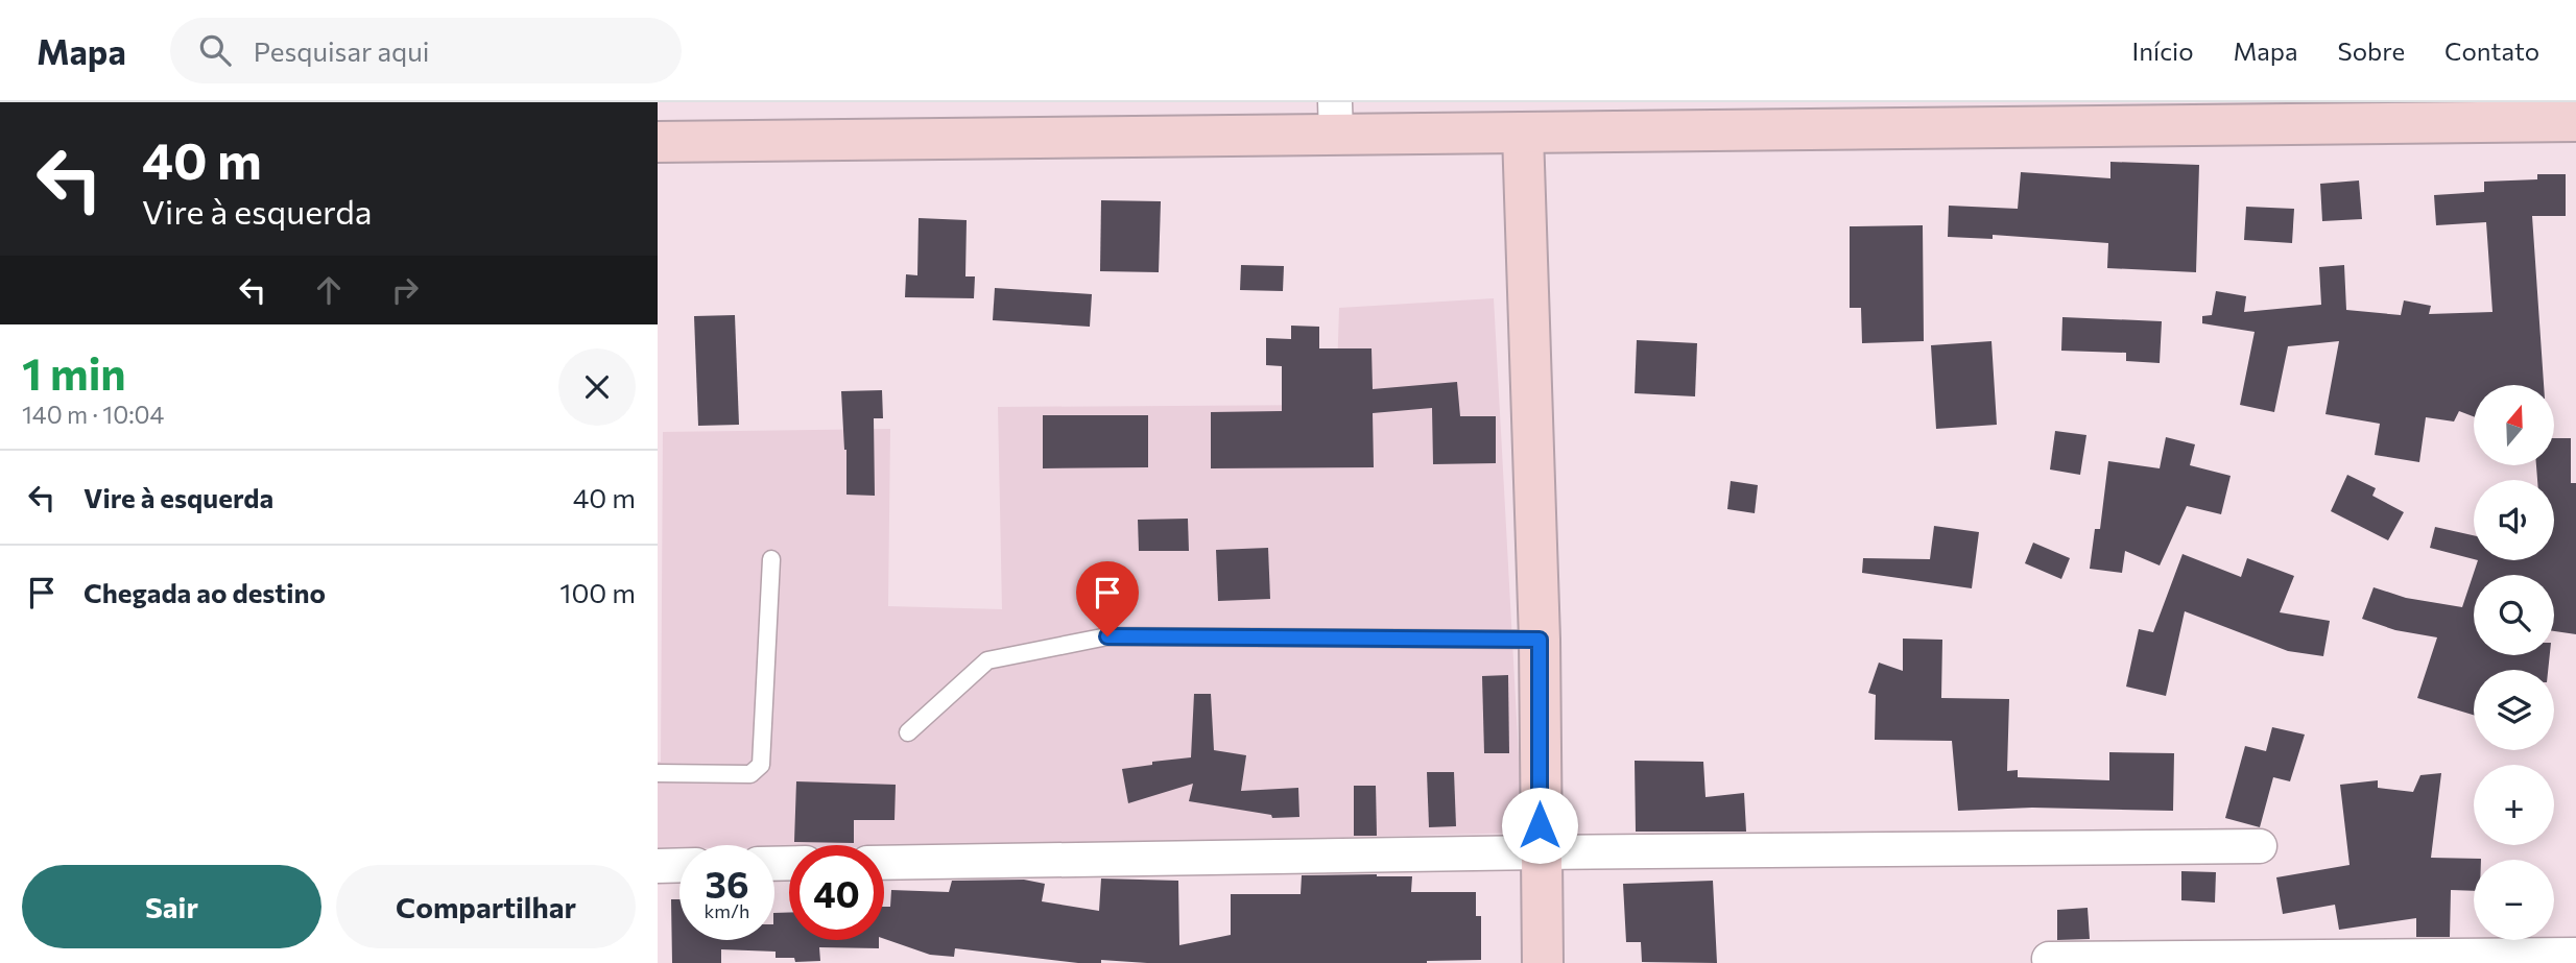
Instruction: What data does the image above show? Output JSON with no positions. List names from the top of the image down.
{
  "north": "top",
  "page": {
    "header": "Mapa",
    "search": "Pesquisar aqui",
    "nav": [
      "Início",
      "Mapa",
      "Sobre",
      "Contato"
    ],
    "turn": ["40 m", "Vire à esquerda"],
    "heading": ["1 min", "140 m · 10:04"],
    "map_buttons": ["+", "−"],
    "list": [
      {
        "name": "Vire à esquerda",
        "value": "40 m"
      },
      {
        "name": "Chegada ao destino",
        "value": "100 m"
      }
    ],
    "speed": "36 km/h",
    "limit": "40",
    "buttons": ["Sair", "Compartilhar"]
  }
}
